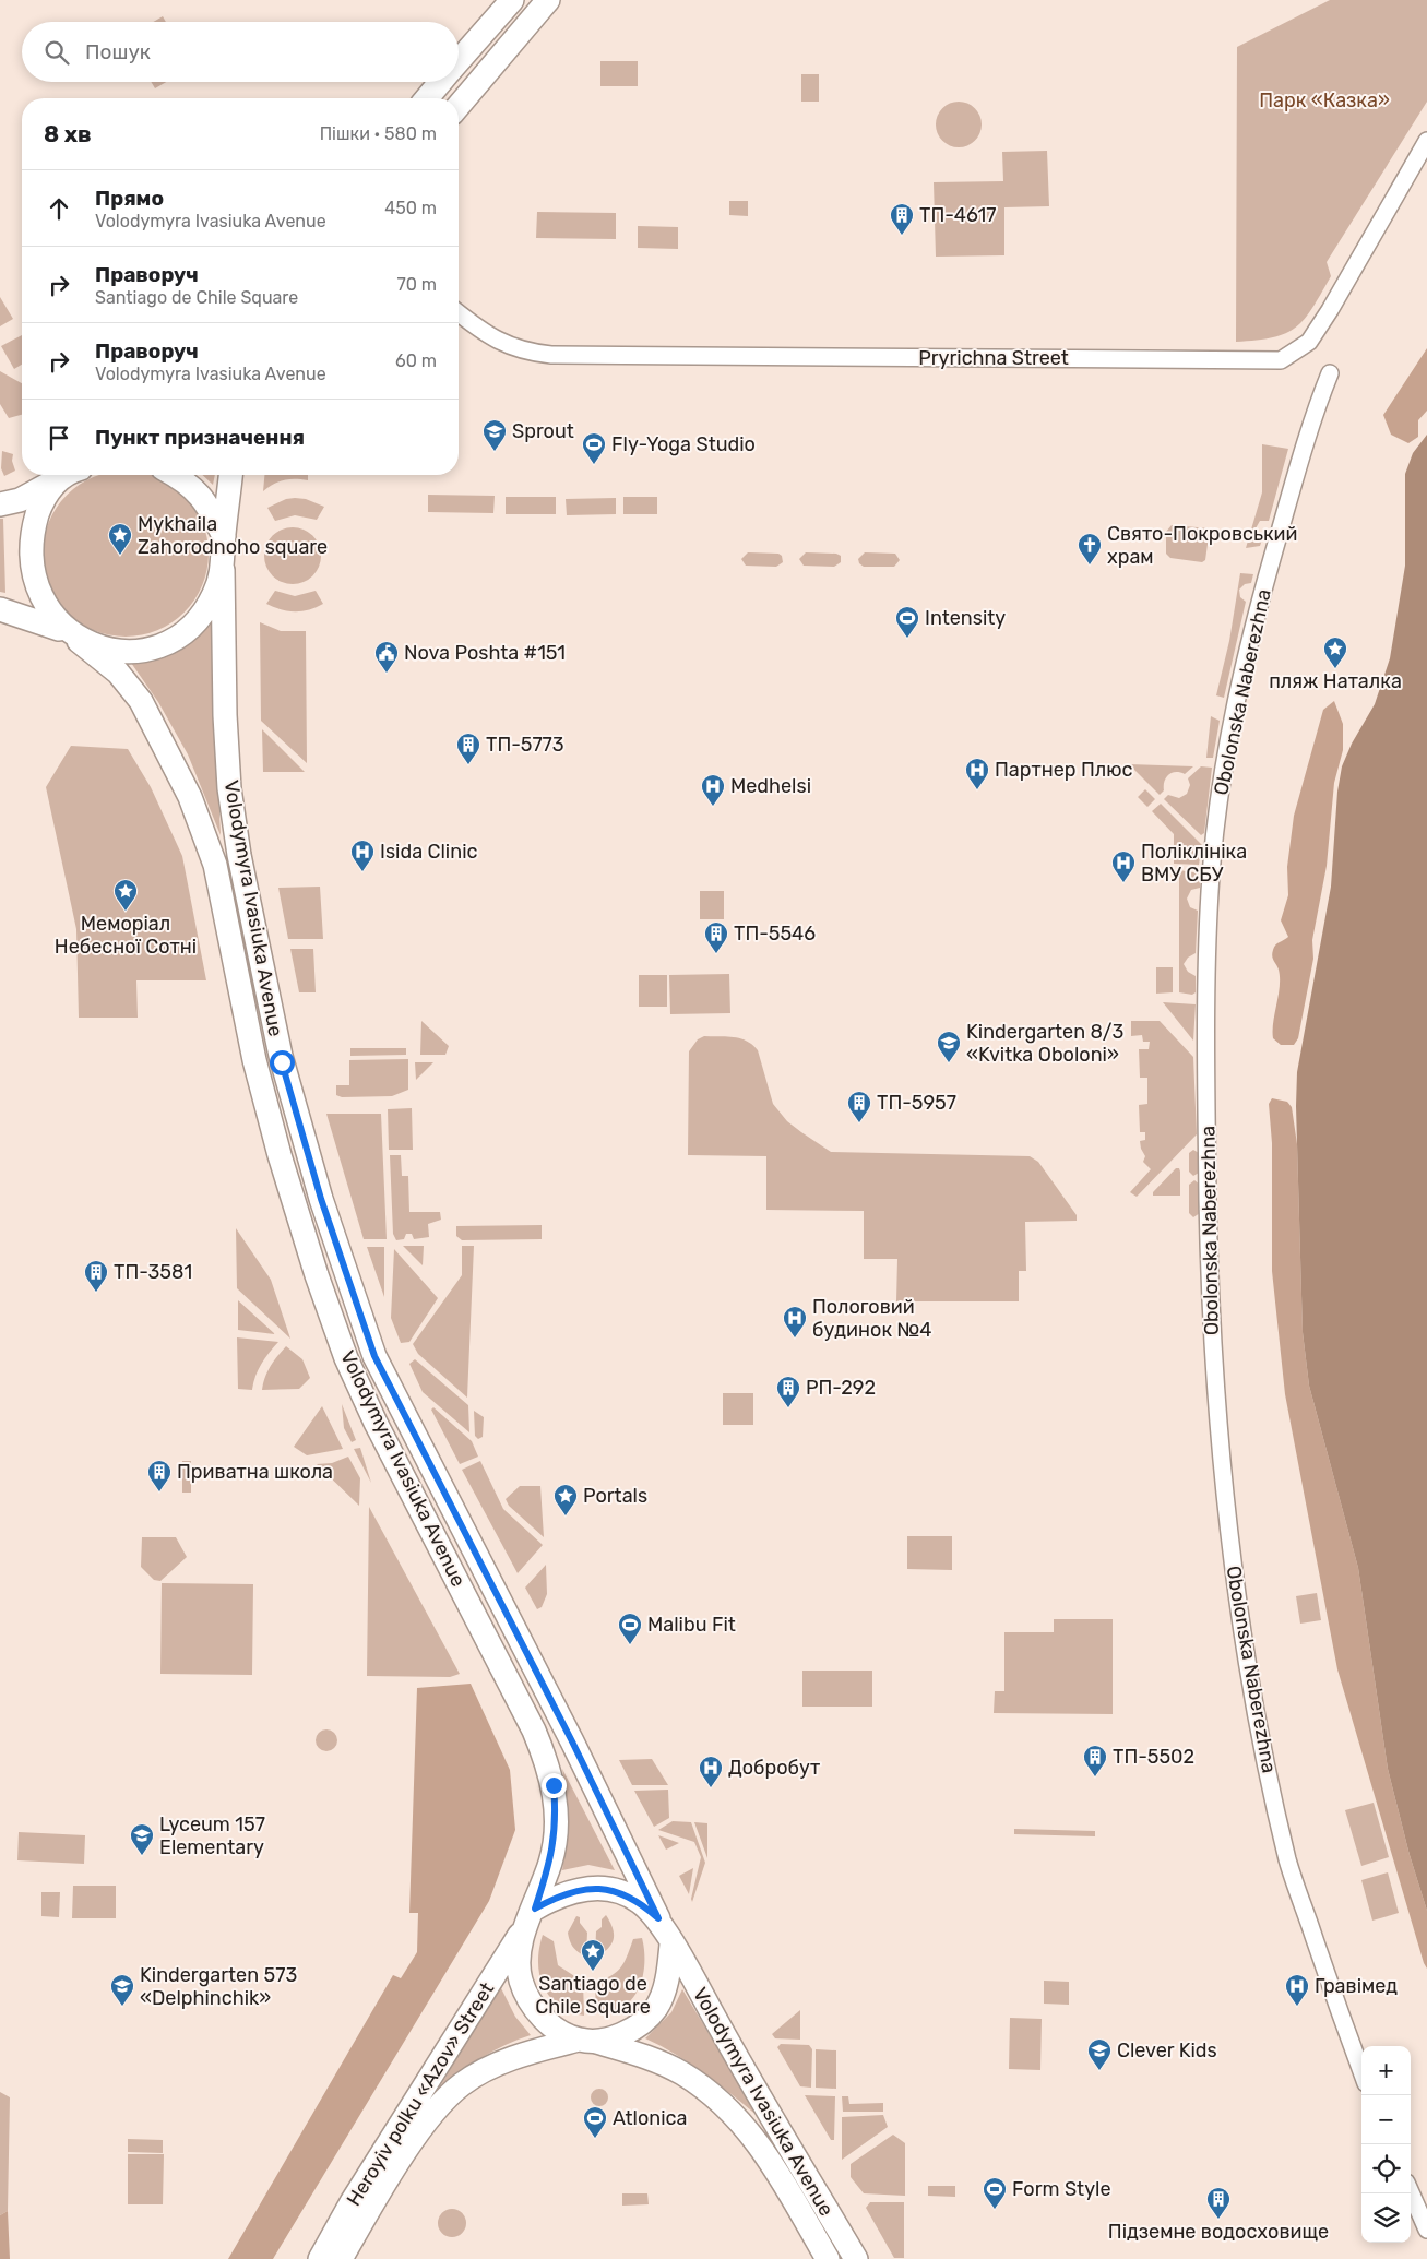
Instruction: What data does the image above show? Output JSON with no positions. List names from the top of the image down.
{
  "streets": {
    "main road": ["Volodymyra Ivasiuka Avenue", "Heroyiv polku «Azov» Street"],
    "street": ["Pryrichna Street", "Obolonska Naberezhna"]
  },
  "crossings": [
    ["Volodymyra Ivasiuka Avenue", "Heroyiv polku «Azov» Street"]
  ],
  "parks": ["Парк «Казка»"],
  "places": {
    "building": [
      "ТП-4617",
      "ТП-5773",
      "ТП-5546",
      "ТП-5957",
      "ТП-3581",
      "РП-292",
      "Приватна школа",
      "ТП-5502",
      "Підземне водосховище"
    ],
    "school or university": [
      "Sprout",
      "Kindergarten 8/3 «Kvitka Oboloni»",
      "Lyceum 157 Elementary",
      "Kindergarten 573 «Delphinchik»",
      "Clever Kids"
    ],
    "sports": [
      "Fly-Yoga Studio",
      "Intensity",
      "Malibu Fit",
      "Atlonica",
      "Form Style"
    ],
    "place": [
      "Mykhaila Zahorodnoho square",
      "пляж Наталка",
      "Меморіал Небесної Сотні",
      "Portals",
      "Santiago de Chile Square"
    ],
    "church": ["Свято-Покровський храм"],
    "public building": ["Nova Poshta #151"],
    "hospital": [
      "Партнер Плюс",
      "Medhelsi",
      "Isida Clinic",
      "Поліклініка ВМУ СБУ",
      "Пологовий будинок №4",
      "Добробут",
      "Гравімед"
    ]
  },
  "page": {
    "search": "Пошук",
    "heading": ["8 хв", "Пішки · 580 m"],
    "list": [
      ["Прямо", "Volodymyra Ivasiuka Avenue", "450 m"],
      ["Праворуч", "Santiago de Chile Square", "70 m"],
      ["Праворуч", "Volodymyra Ivasiuka Avenue", "60 m"],
      "Пункт призначення"
    ],
    "map_buttons": ["+", "−"]
  }
}
